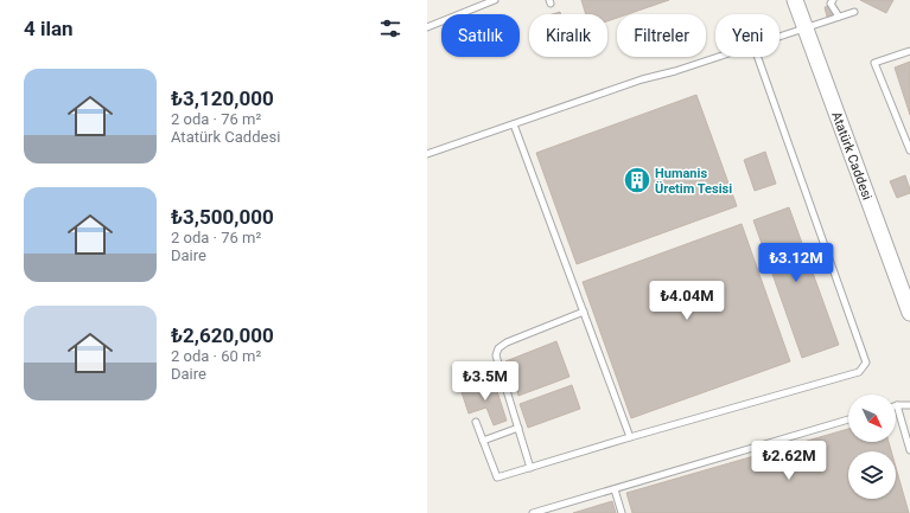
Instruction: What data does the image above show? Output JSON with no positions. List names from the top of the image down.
{
  "streets": {
    "street": ["Atatürk Caddesi"]
  },
  "places": {
    "building": ["Humanis Üretim Tesisi"]
  },
  "north": "bottom right",
  "page": {
    "heading": "4 ilan",
    "chip": [
      "Satılık",
      "Kiralık",
      "Filtreler",
      "Yeni"
    ],
    "list": [
      {
        "name": "₺3,120,000",
        "note": "2 oda · 76 m² · Atatürk Caddesi"
      },
      {
        "name": "₺3,500,000",
        "note": "2 oda · 76 m² · Daire"
      },
      {
        "name": "₺2,620,000",
        "note": "2 oda · 60 m² · Daire"
      }
    ],
    "price": [
      "₺3.12M",
      "₺4.04M",
      "₺3.5M",
      "₺2.62M"
    ]
  }
}
